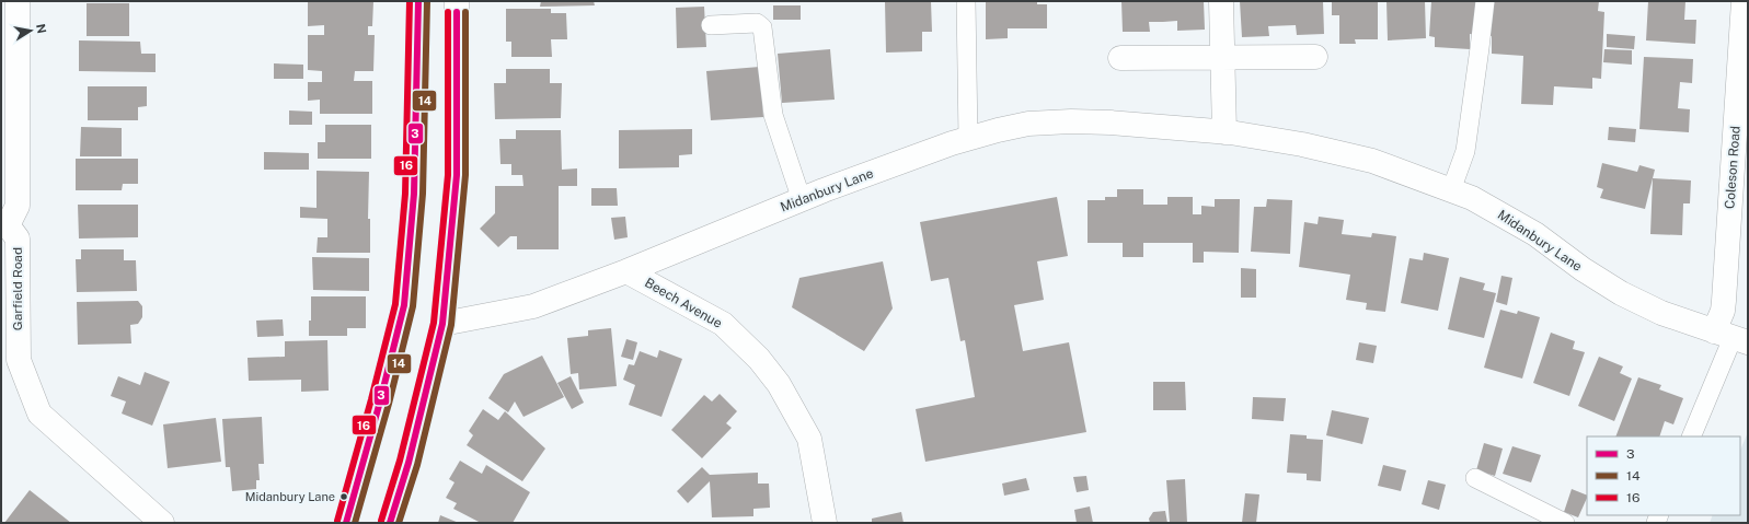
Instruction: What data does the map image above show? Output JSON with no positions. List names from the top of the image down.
{
  "streets": {
    "street": [
      "Coleson Road",
      "Midanbury Lane",
      "Garfield Road",
      "Beech Avenue"
    ]
  },
  "crossings": [
    ["Coleson Road", "Midanbury Lane"],
    ["Midanbury Lane", "Beech Avenue"]
  ],
  "places": ["Midanbury Lane"],
  "lines": ["transit line 3", "transit line 14", "transit line 16"],
  "legend": ["3", "14", "16"],
  "north": "right"
}
